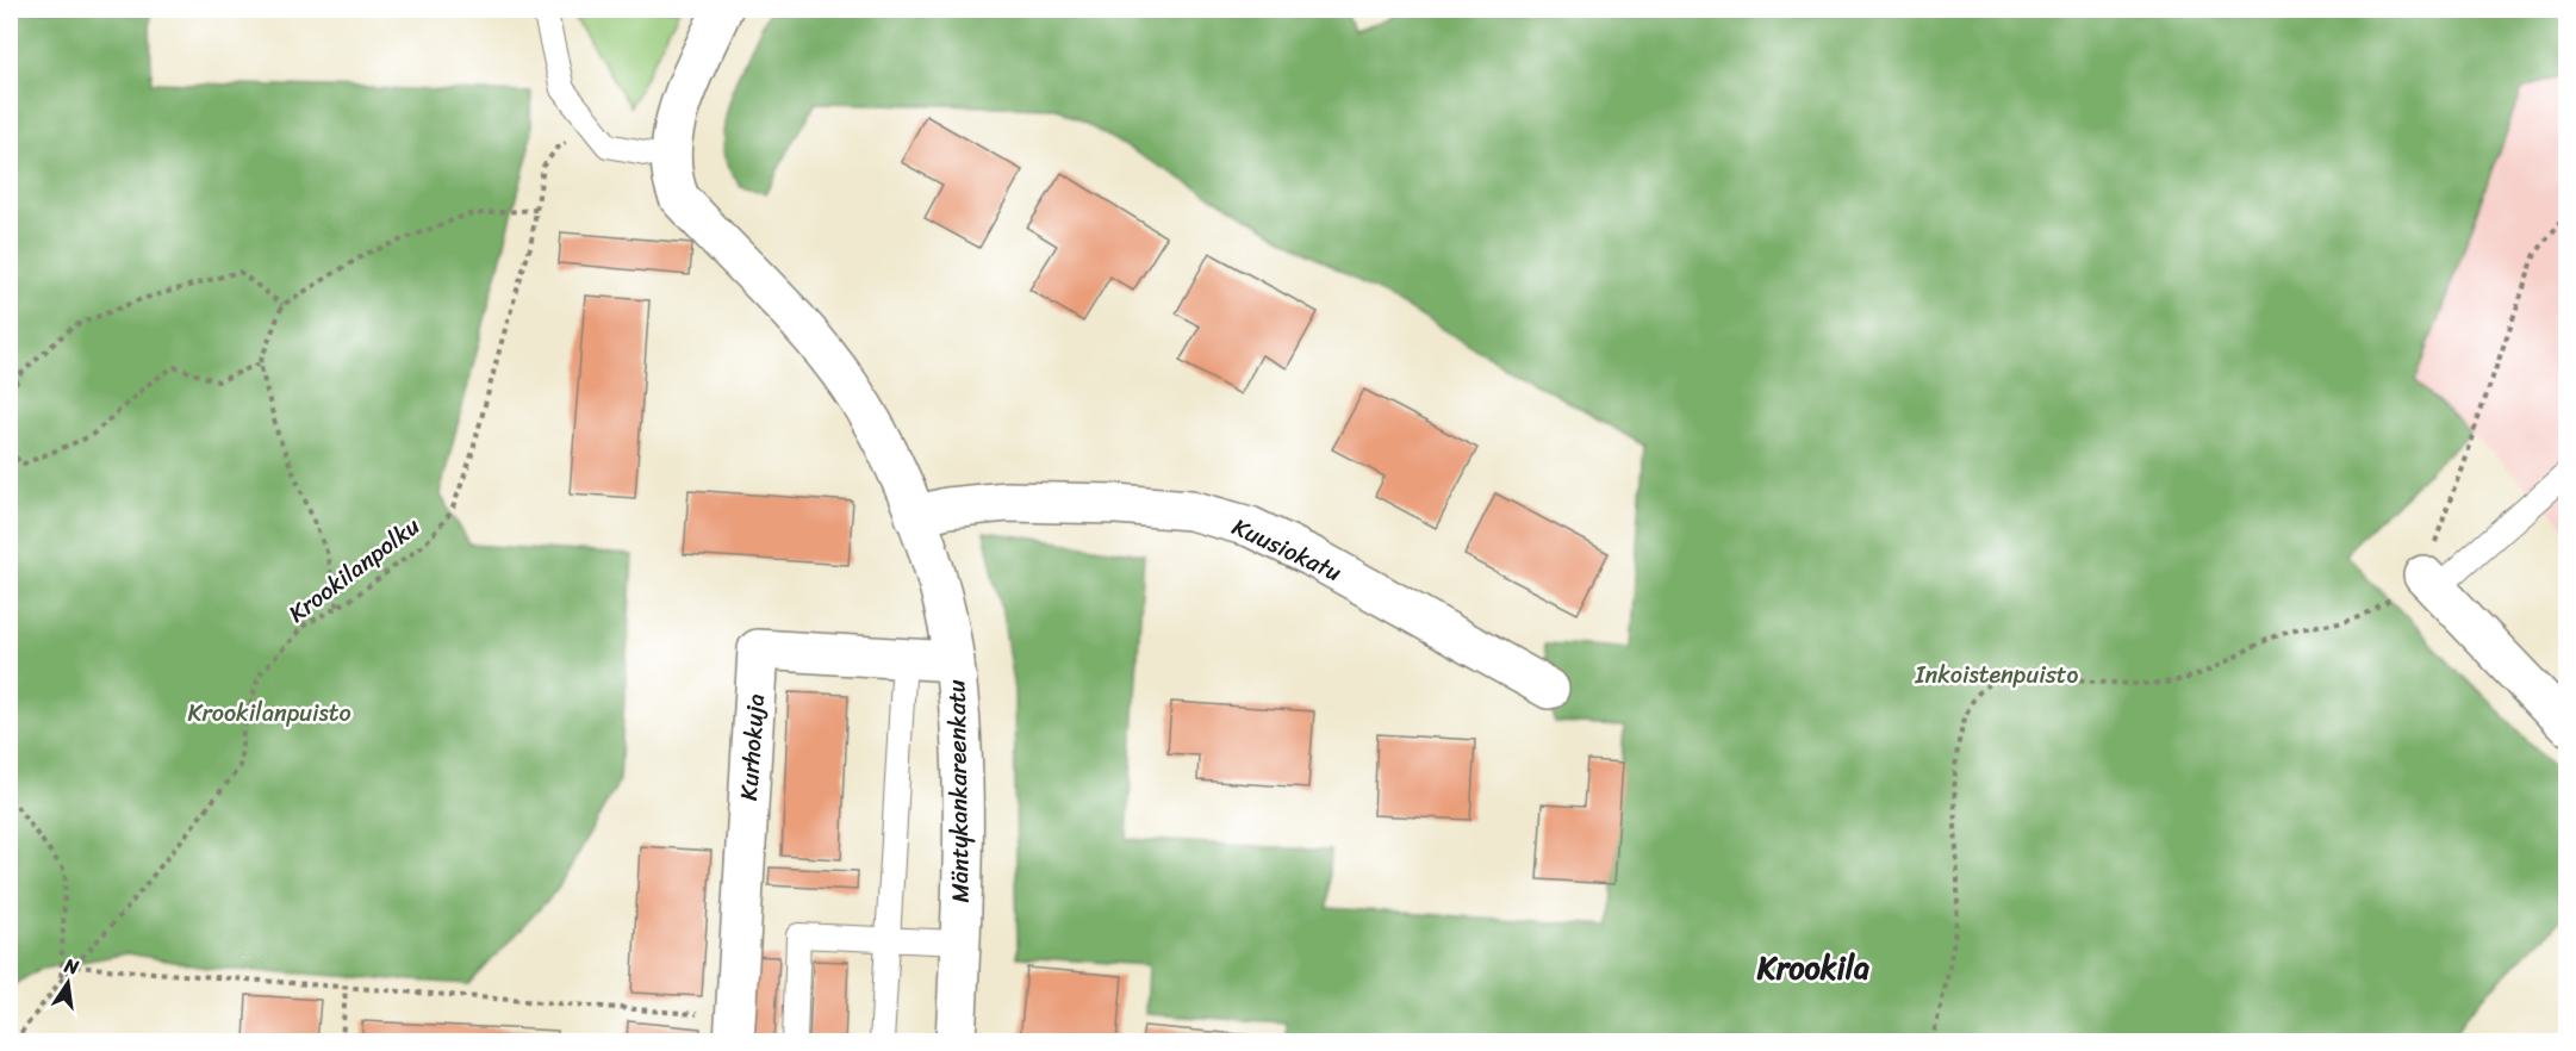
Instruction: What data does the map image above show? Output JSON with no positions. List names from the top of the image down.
{
  "streets": {
    "street": ["Kuusiokatu", "Kurhokuja", "Mäntykankareenkatu"],
    "path": ["Krookilanpolku"]
  },
  "crossings": [
    ["Kuusiokatu", "Mäntykankareenkatu"],
    ["Kurhokuja", "Mäntykankareenkatu"]
  ],
  "districts": ["Krookila"],
  "parks": ["Inkoistenpuisto", "Krookilanpuisto"],
  "north": "top"
}
